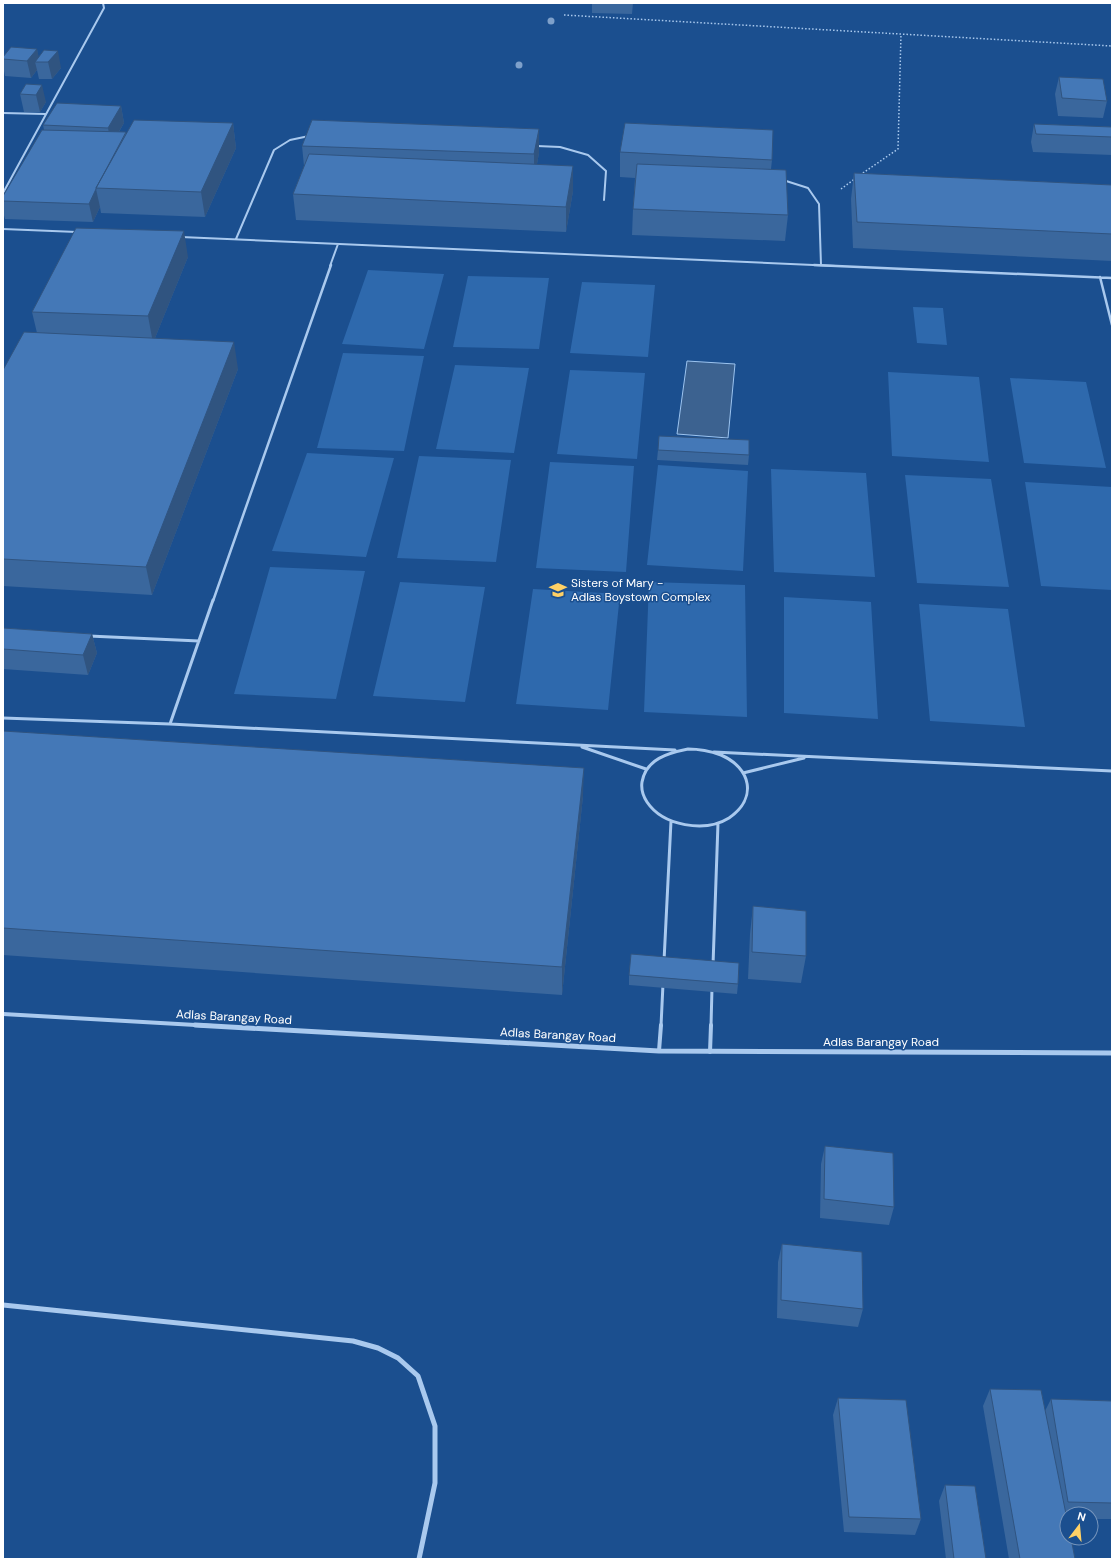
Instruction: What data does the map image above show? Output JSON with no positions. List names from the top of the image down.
{
  "streets": {
    "street": ["Adlas Barangay Road"]
  },
  "places": {
    "school or university": ["Sisters of Mary - Adlas Boystown Complex"]
  },
  "north": "top"
}
